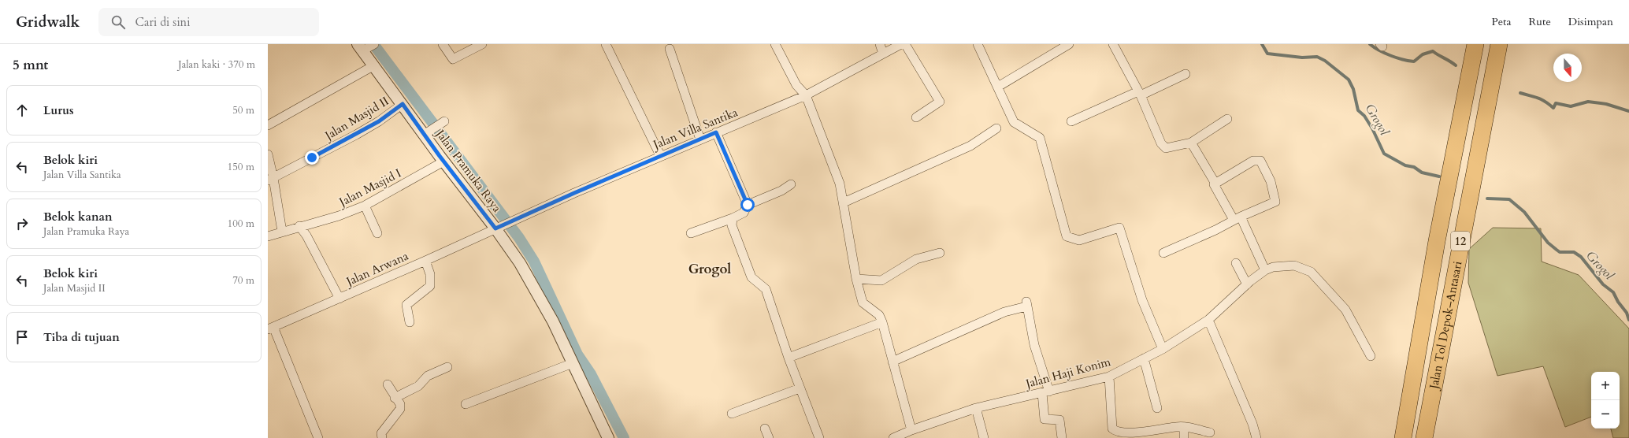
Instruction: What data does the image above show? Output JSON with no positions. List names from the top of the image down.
{
  "streets": {
    "highway": ["12", "Jalan Tol Depok–Antasari"],
    "street": [
      "Jalan Masjid II",
      "Jalan Villa Santika",
      "Jalan Pramuka Raya",
      "Jalan Masjid I",
      "Jalan Arwana",
      "Jalan Haji Konim"
    ]
  },
  "crossings": [
    ["Jalan Masjid II", "Jalan Pramuka Raya"],
    ["Jalan Villa Santika", "Jalan Pramuka Raya"],
    ["Jalan Villa Santika", "Jalan Arwana"],
    ["Jalan Pramuka Raya", "Jalan Masjid I"],
    ["Jalan Pramuka Raya", "Jalan Arwana"]
  ],
  "districts": ["Grogol"],
  "water": ["Grogol"],
  "north": "bottom",
  "page": {
    "header": "Gridwalk",
    "search": "Cari di sini",
    "nav": ["Peta", "Rute", "Disimpan"],
    "heading": ["5 mnt", "Jalan kaki · 370 m"],
    "list": [
      ["Lurus", "50 m"],
      ["Belok kiri", "Jalan Villa Santika", "150 m"],
      ["Belok kanan", "Jalan Pramuka Raya", "100 m"],
      ["Belok kiri", "Jalan Masjid II", "70 m"],
      "Tiba di tujuan"
    ],
    "map_buttons": ["+", "−"]
  }
}
